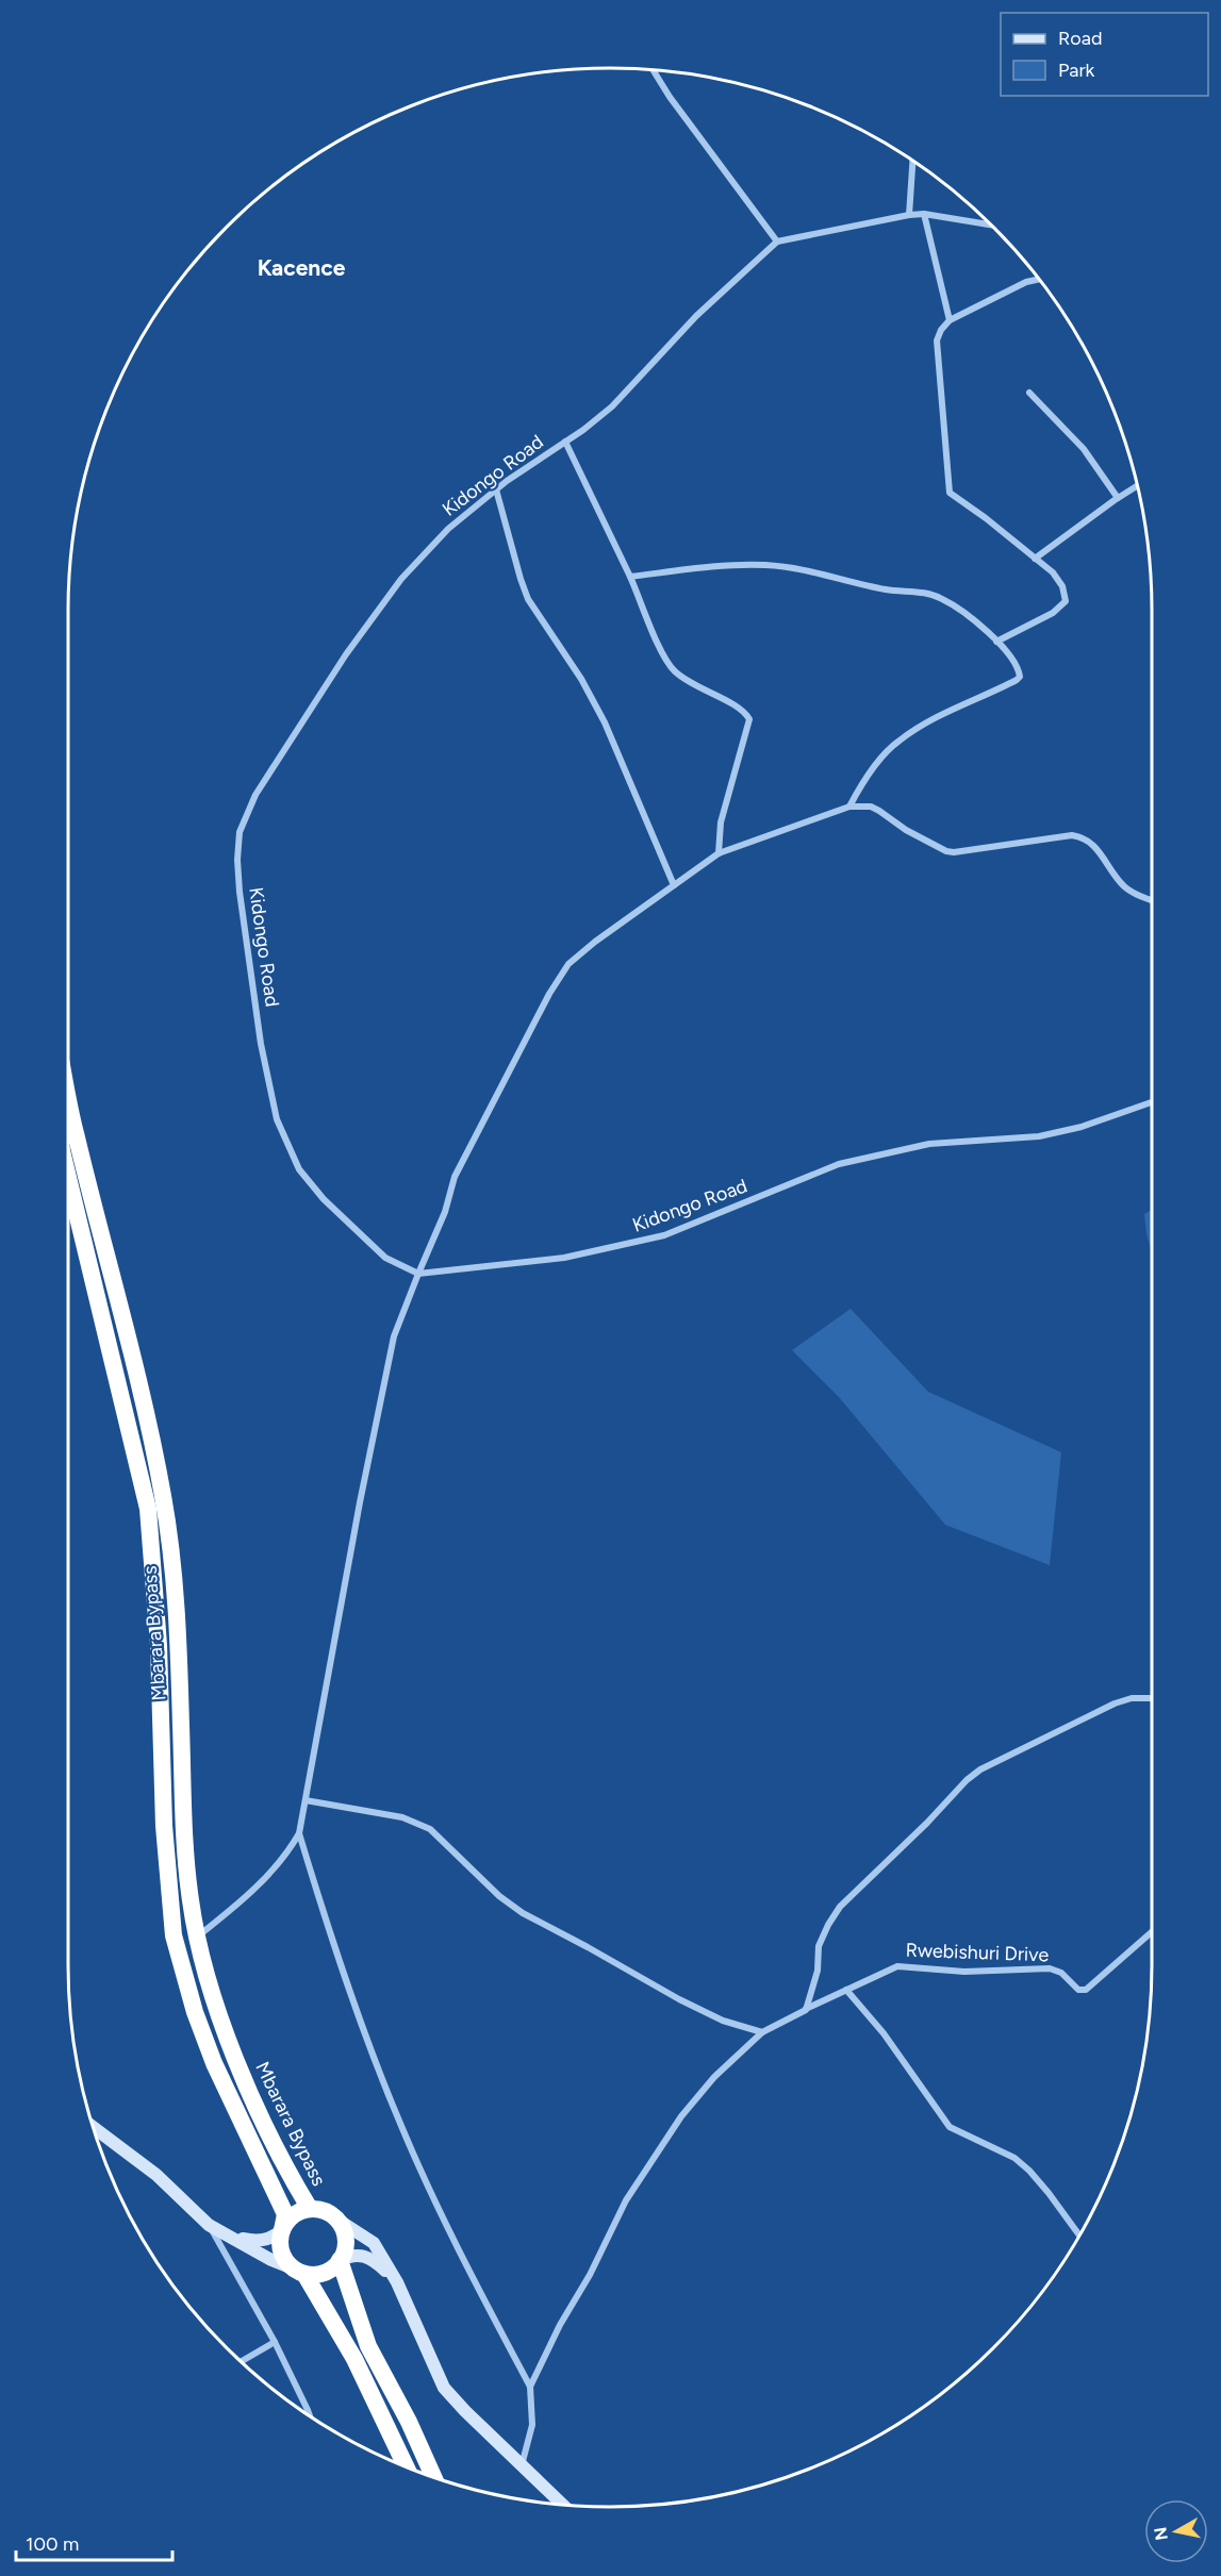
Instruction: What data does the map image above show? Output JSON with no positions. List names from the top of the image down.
{
  "streets": {
    "highway": ["Mbarara Bypass"],
    "street": ["Kidongo Road", "Rwebishuri Drive"]
  },
  "districts": ["Kacence"],
  "legend": ["Road", "Park"],
  "scale_bar": "100 m",
  "north": "left"
}
